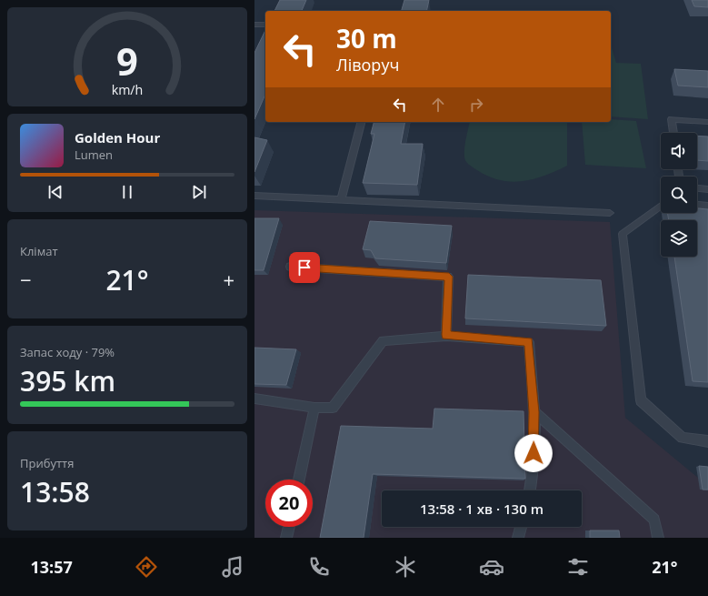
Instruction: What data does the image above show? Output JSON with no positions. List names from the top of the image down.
{
  "page": {
    "turn": ["30 m", "Ліворуч"],
    "song": ["Golden Hour", "Lumen"],
    "tile": [
      "Клімат",
      ["Запас ходу · 79%", "395 km"],
      ["Прибуття", "13:58"]
    ],
    "heat": ["−", "21°", "+"],
    "limit": "20",
    "trip": "13:58 · 1 хв · 130 m",
    "tabs": ["13:57", "21°"],
    "gauge": ["9", "km/h"]
  }
}
